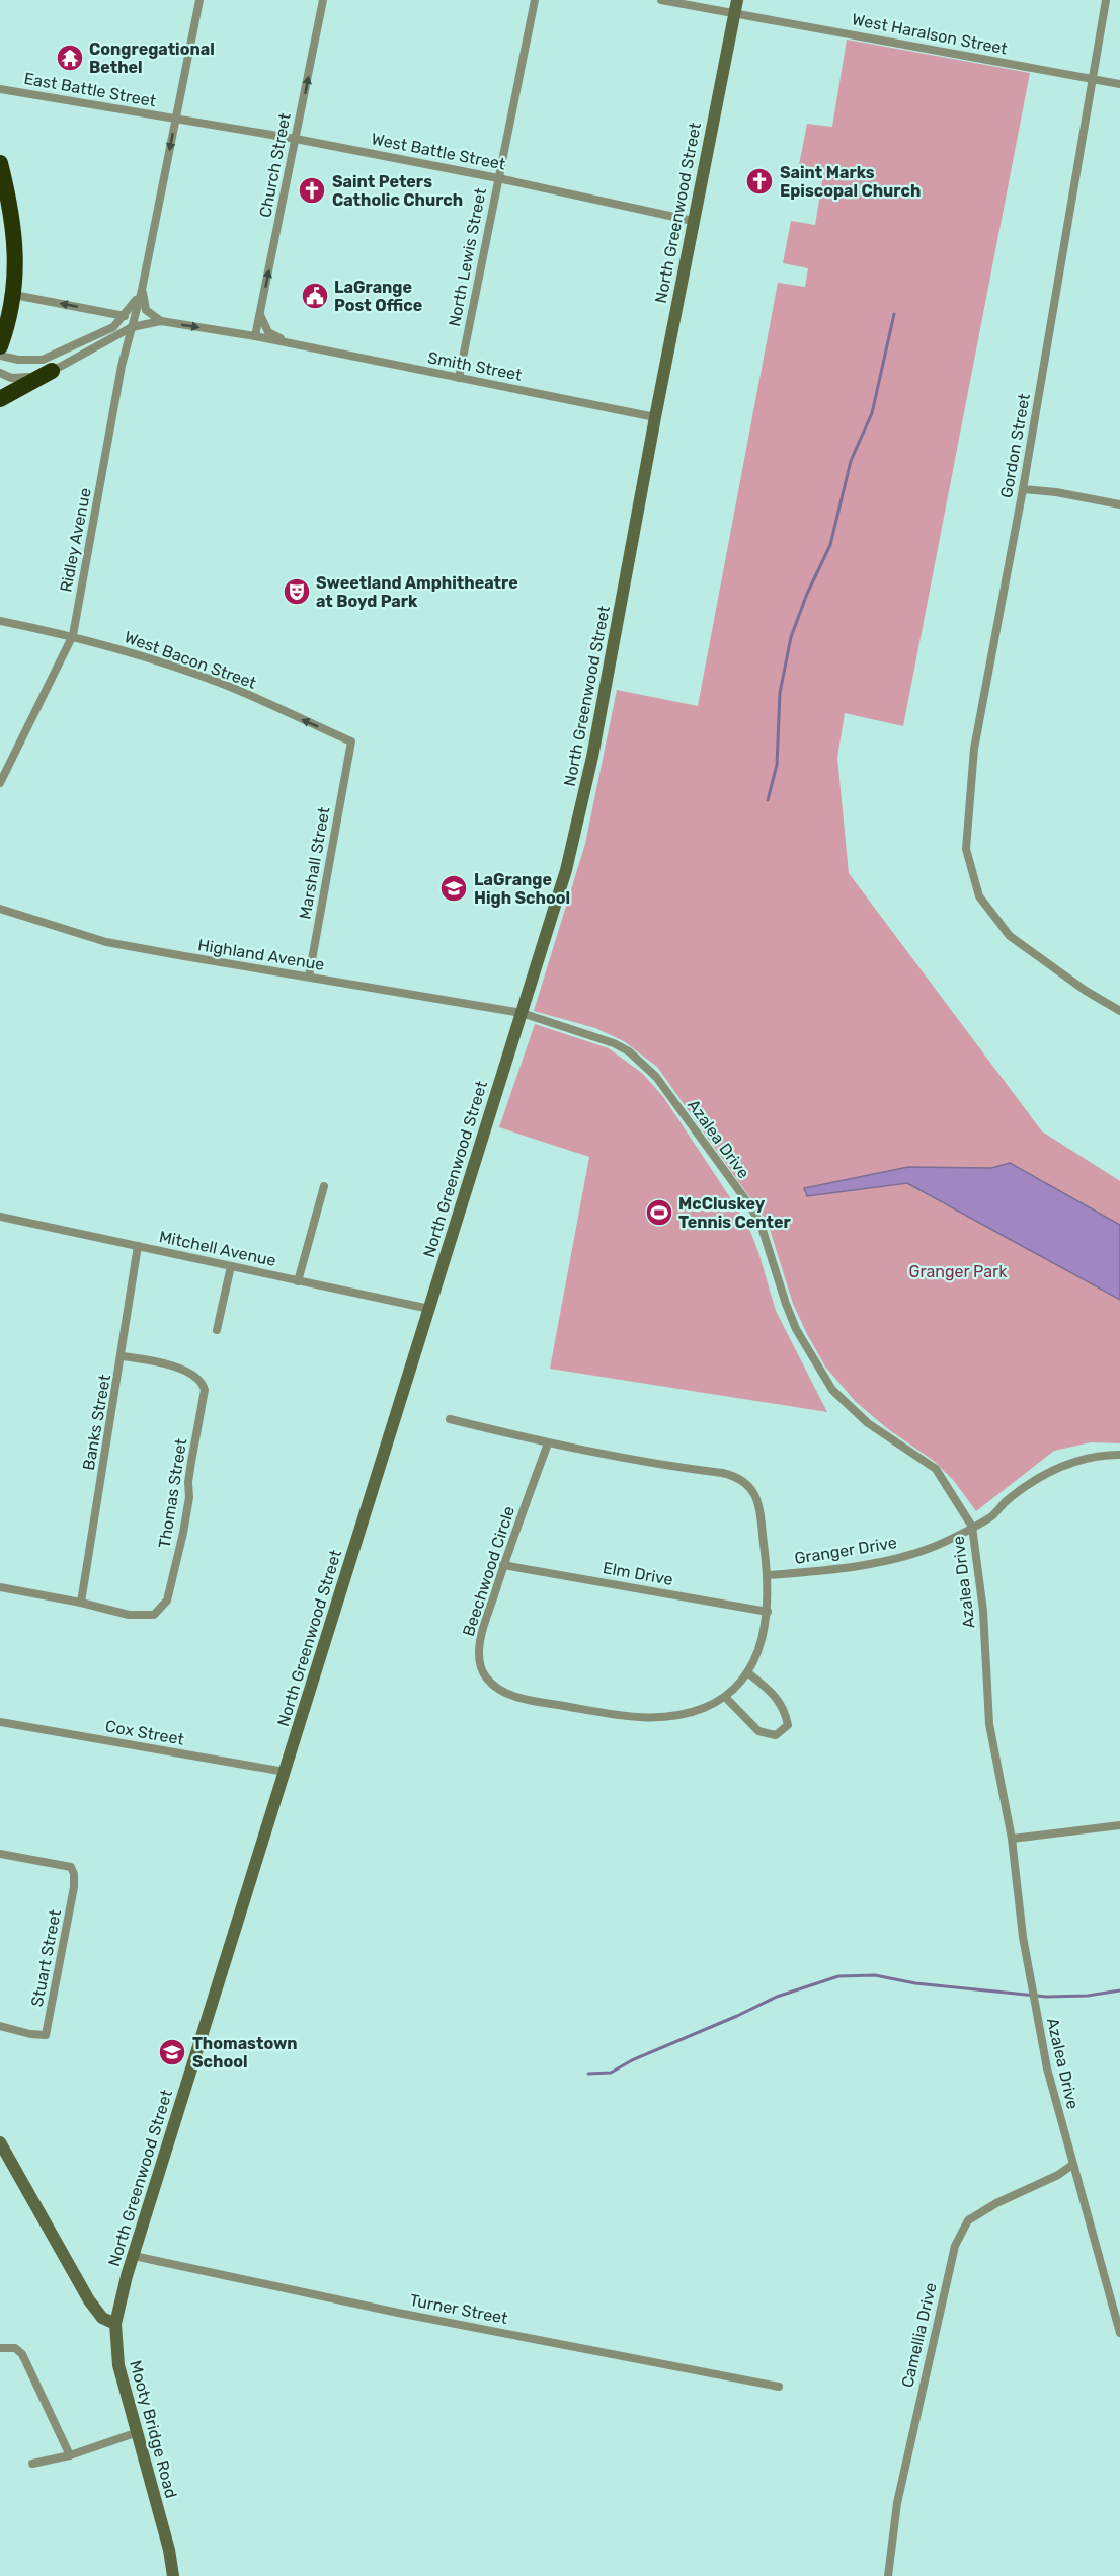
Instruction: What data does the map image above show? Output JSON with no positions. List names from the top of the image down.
{
  "streets": {
    "main road": ["North Greenwood Street", "Mooty Bridge Road"],
    "street": [
      "West Haralson Street",
      "East Battle Street",
      "West Battle Street",
      "Church Street",
      "North Lewis Street",
      "Smith Street",
      "Gordon Street",
      "Ridley Avenue",
      "West Bacon Street",
      "Marshall Street",
      "Highland Avenue",
      "Azalea Drive",
      "Mitchell Avenue",
      "Banks Street",
      "Thomas Street",
      "Granger Drive",
      "Beechwood Circle",
      "Elm Drive",
      "Cox Street",
      "Stuart Street",
      "Turner Street",
      "Camellia Drive"
    ]
  },
  "crossings": [
    ["West Haralson Street", "North Greenwood Street"],
    ["West Haralson Street", "Gordon Street"],
    ["East Battle Street", "West Battle Street"],
    ["East Battle Street", "Ridley Avenue"],
    ["West Battle Street", "Church Street"],
    ["West Battle Street", "North Greenwood Street"],
    ["West Battle Street", "North Lewis Street"],
    ["West Battle Street", "Ridley Avenue"],
    ["Church Street", "Smith Street"],
    ["North Greenwood Street", "Smith Street"],
    ["North Greenwood Street", "Highland Avenue"],
    ["North Greenwood Street", "Azalea Drive"],
    ["North Greenwood Street", "Mitchell Avenue"],
    ["North Greenwood Street", "Cox Street"],
    ["North Greenwood Street", "Turner Street"],
    ["North Greenwood Street", "Mooty Bridge Road"],
    ["North Lewis Street", "Smith Street"],
    ["Smith Street", "Ridley Avenue"],
    ["Ridley Avenue", "West Bacon Street"],
    ["West Bacon Street", "Marshall Street"],
    ["Marshall Street", "Highland Avenue"],
    ["Highland Avenue", "Azalea Drive"],
    ["Azalea Drive", "Granger Drive"],
    ["Azalea Drive", "Camellia Drive"],
    ["Mitchell Avenue", "Banks Street"],
    ["Banks Street", "Thomas Street"],
    ["Granger Drive", "Beechwood Circle"],
    ["Beechwood Circle", "Elm Drive"]
  ],
  "one_way": ["Church Street", "West Bacon Street"],
  "parks": ["Granger Park"],
  "places": {
    "temple": ["Congregational Bethel"],
    "church": ["Saint Marks Episcopal Church", "Saint Peters Catholic Church"],
    "public building": ["LaGrange Post Office"],
    "theatre": ["Sweetland Amphitheatre at Boyd Park"],
    "school or university": ["LaGrange High School", "Thomastown School"],
    "sports": ["McCluskey Tennis Center"]
  }
}
